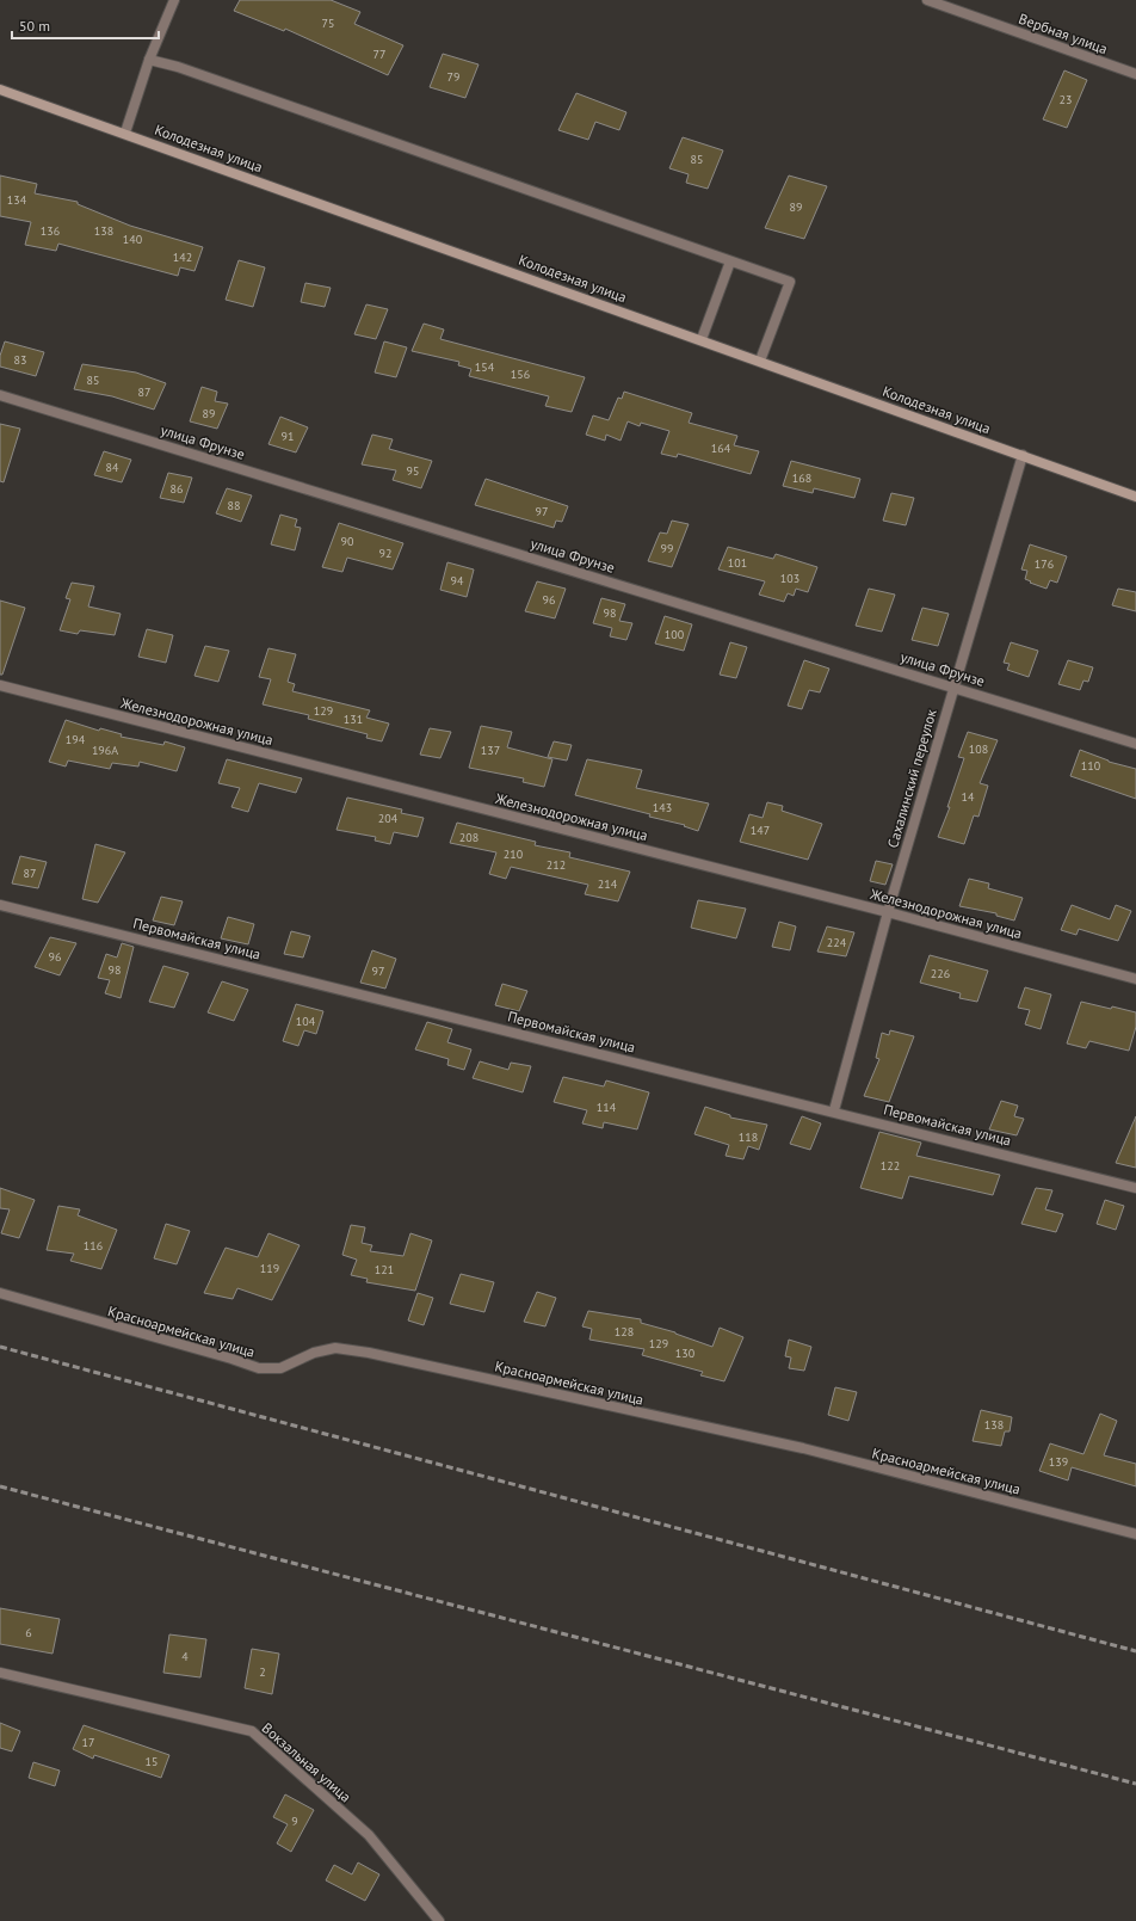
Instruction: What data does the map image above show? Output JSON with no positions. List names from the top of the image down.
{
  "streets": {
    "main road": ["Колодезная улица"],
    "street": [
      "Вербная улица",
      "улица Фрунзе",
      "Железнодорожная улица",
      "Сахалинский переулок",
      "Первомайская улица",
      "Красноармейская улица",
      "Вокзальная улица"
    ]
  },
  "crossings": [
    ["Колодезная улица", "Сахалинский переулок"],
    ["улица Фрунзе", "Сахалинский переулок"],
    ["Железнодорожная улица", "Сахалинский переулок"],
    ["Сахалинский переулок", "Первомайская улица"]
  ],
  "house_numbers": [
    "75",
    "77",
    "79",
    "23",
    "85",
    "134",
    "89",
    "136",
    "138",
    "140",
    "142",
    "83",
    "154",
    "156",
    "85",
    "87",
    "89",
    "91",
    "164",
    "84",
    "95",
    "168",
    "86",
    "88",
    "97",
    "90",
    "99",
    "92",
    "101",
    "176",
    "103",
    "94",
    "96",
    "98",
    "100",
    "129",
    "131",
    "194",
    "108",
    "196А",
    "137",
    "110",
    "14",
    "143",
    "204",
    "147",
    "208",
    "210",
    "212",
    "87",
    "214",
    "224",
    "96",
    "98",
    "97",
    "226",
    "104",
    "114",
    "118",
    "122",
    "116",
    "119",
    "121",
    "128",
    "129",
    "130",
    "138",
    "139",
    "6",
    "4",
    "2",
    "17",
    "15",
    "9"
  ],
  "scale_bar": "50 m"
}
